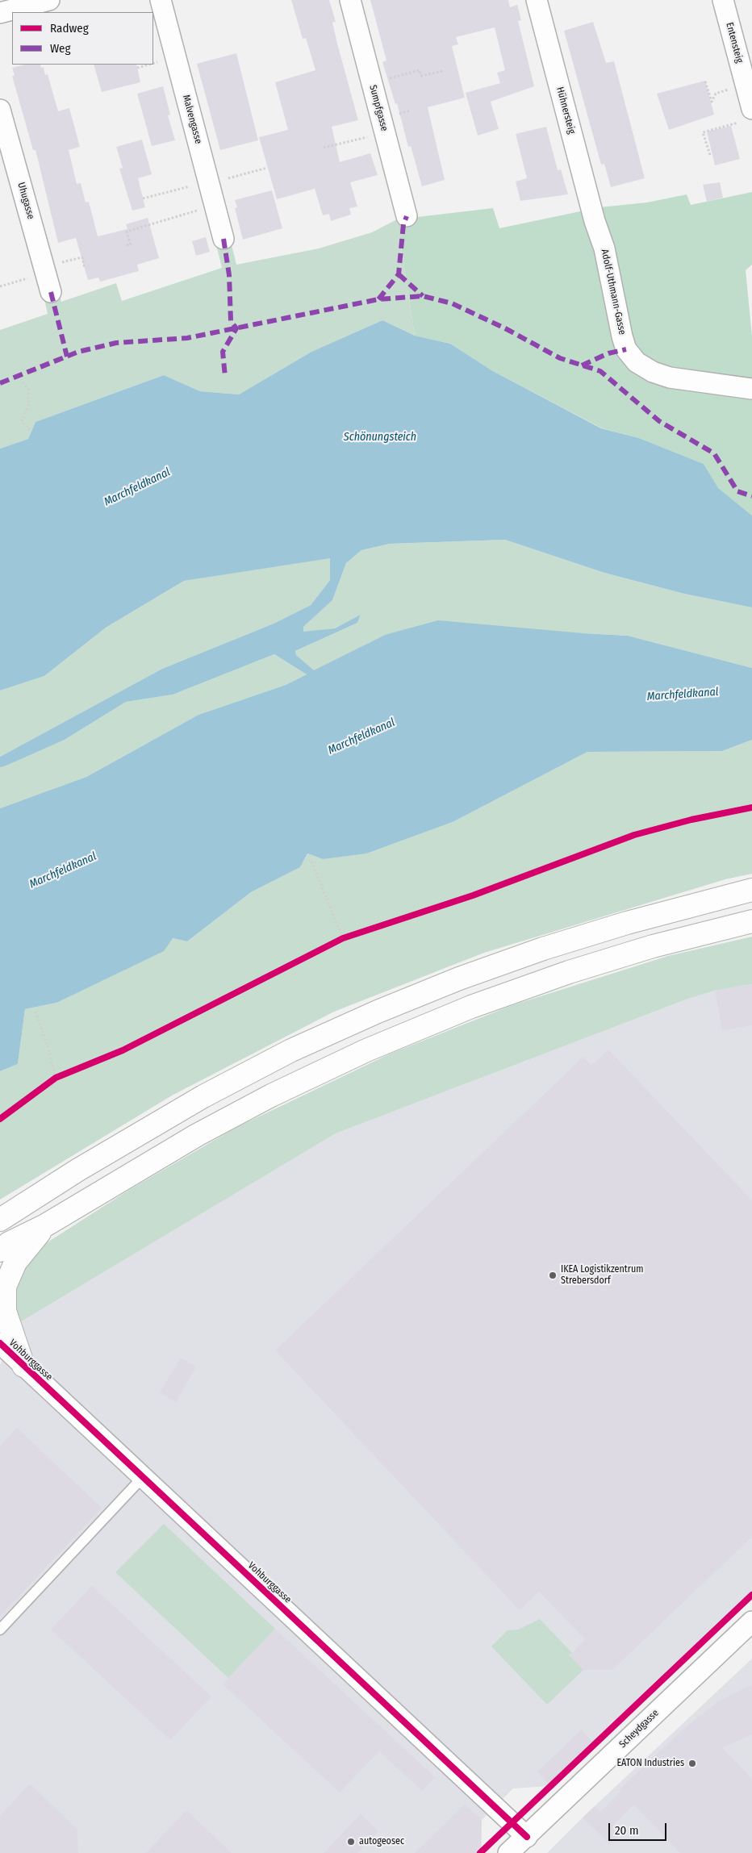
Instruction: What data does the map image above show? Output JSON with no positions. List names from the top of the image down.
{
  "streets": {
    "street": [
      "Entensteig",
      "Sumpfgasse",
      "Hühnersteig",
      "Malvengasse",
      "Uhugasse",
      "Adolf-Uthmann-Gasse",
      "Vohburggasse",
      "Scheydgasse"
    ]
  },
  "crossings": [
    ["Hühnersteig", "Adolf-Uthmann-Gasse"],
    ["Vohburggasse", "Scheydgasse"]
  ],
  "water": ["Schönungsteich", "Marchfeldkanal"],
  "places": ["IKEA Logistikzentrum Strebersdorf", "EATON Industries", "autogeosec"],
  "legend": ["Radweg", "Weg"],
  "scale_bar": "20 m"
}
